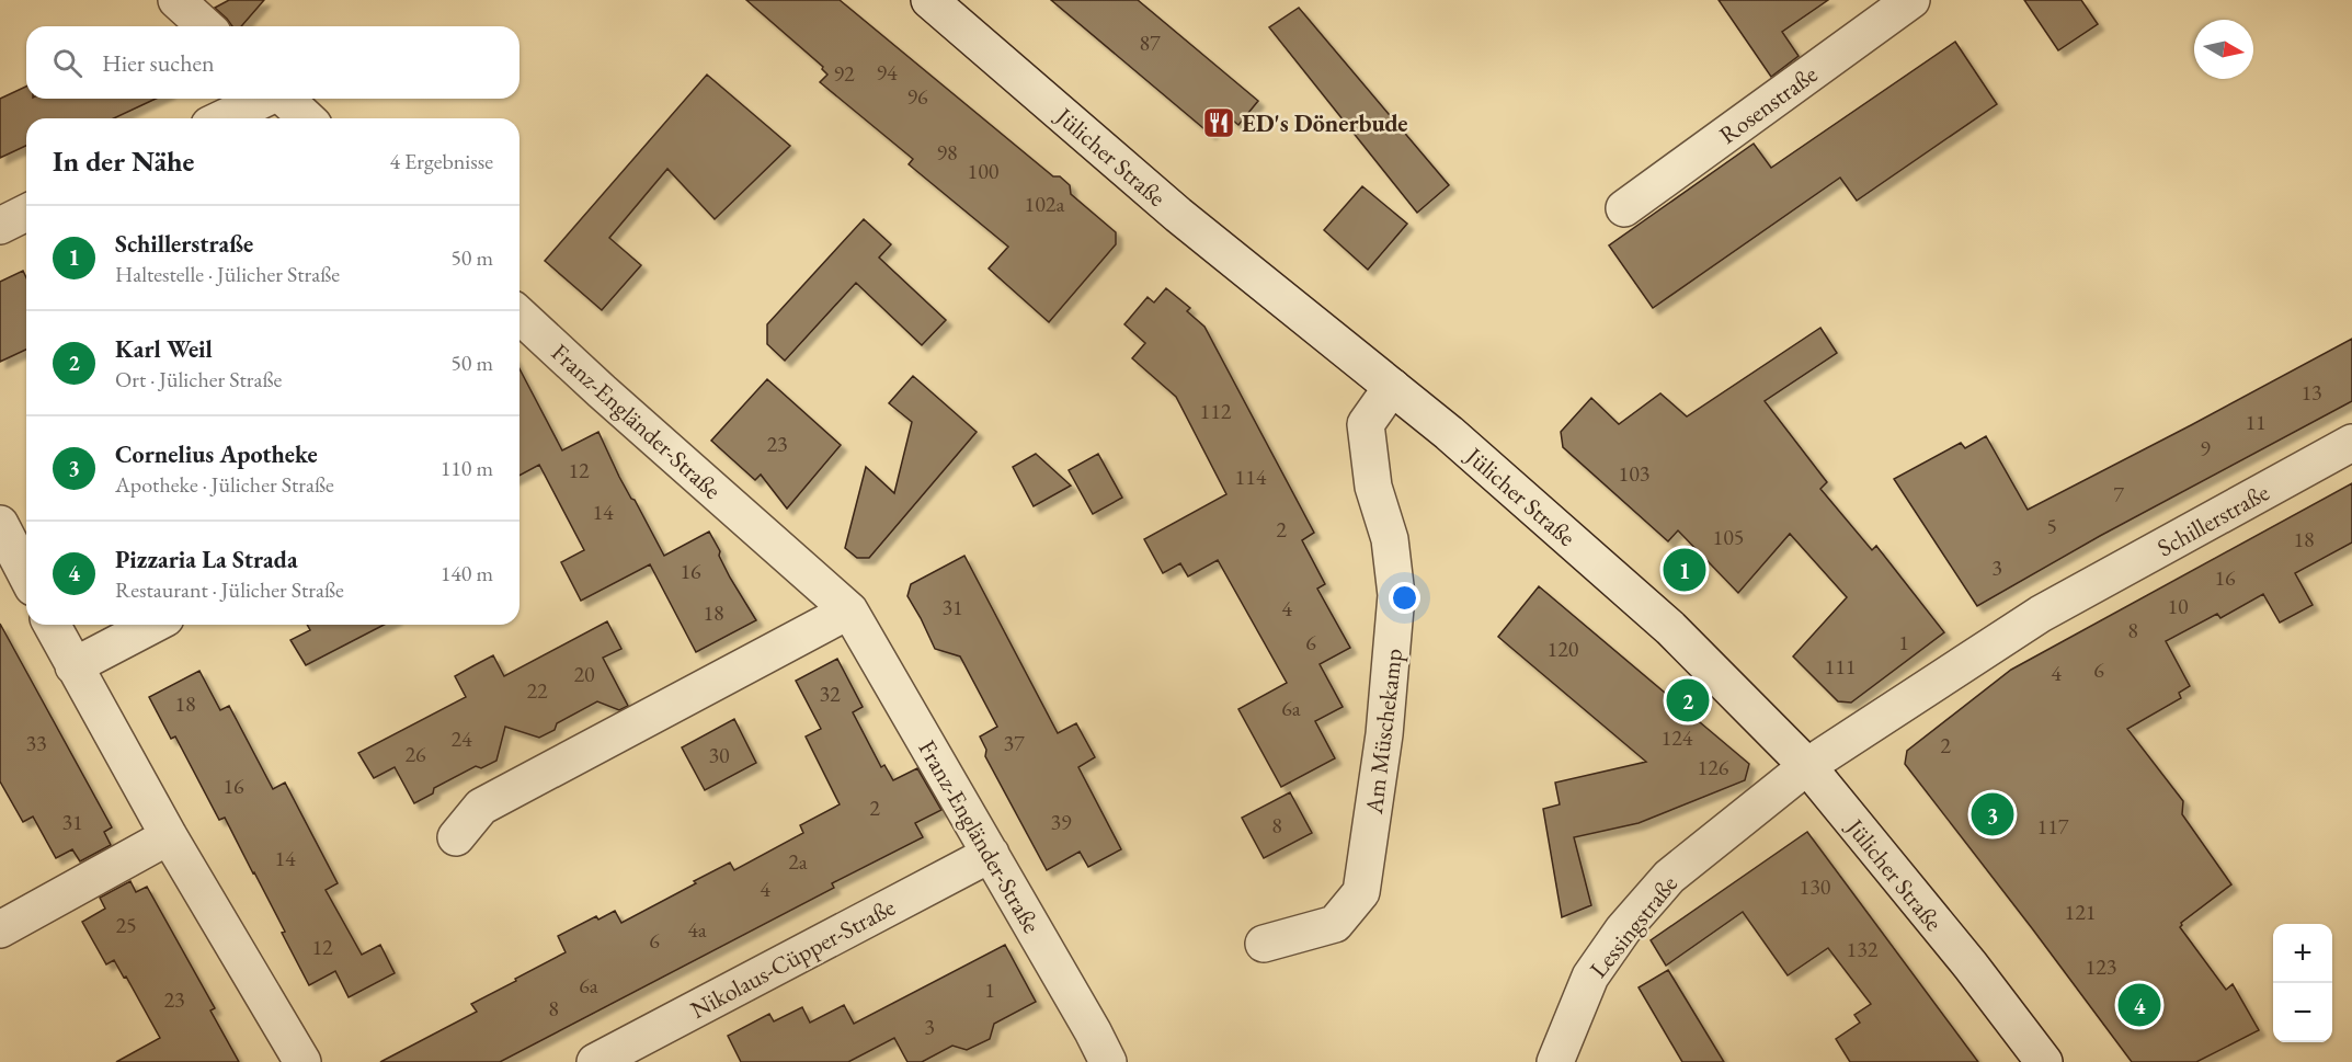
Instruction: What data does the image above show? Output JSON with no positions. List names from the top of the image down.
{
  "streets": {
    "street": [
      "Rosenstraße",
      "Jülicher Straße",
      "Franz-Engländer-Straße",
      "Schillerstraße",
      "Am Müschekamp",
      "Lessingstraße",
      "Nikolaus-Cüpper-Straße"
    ]
  },
  "crossings": [
    ["Jülicher Straße", "Schillerstraße"],
    ["Jülicher Straße", "Am Müschekamp"],
    ["Jülicher Straße", "Lessingstraße"],
    ["Franz-Engländer-Straße", "Nikolaus-Cüpper-Straße"],
    ["Schillerstraße", "Lessingstraße"]
  ],
  "places": {
    "restaurant": ["ED's Dönerbude"]
  },
  "house_numbers": [
    "87",
    "94",
    "92",
    "96",
    "98",
    "100",
    "102a",
    "13",
    "112",
    "11",
    "23",
    "9",
    "12",
    "103",
    "114",
    "7",
    "14",
    "5",
    "2",
    "105",
    "18",
    "3",
    "16",
    "16",
    "10",
    "31",
    "4",
    "18",
    "8",
    "6",
    "1",
    "120",
    "111",
    "6",
    "4",
    "20",
    "22",
    "32",
    "18",
    "6a",
    "124",
    "24",
    "33",
    "37",
    "2",
    "26",
    "30",
    "126",
    "16",
    "2",
    "31",
    "39",
    "8",
    "117",
    "14",
    "2a",
    "130",
    "4",
    "121",
    "25",
    "4a",
    "6",
    "12",
    "132",
    "123",
    "6a",
    "1",
    "23",
    "8",
    "3"
  ],
  "north": "right",
  "page": {
    "search": "Hier suchen",
    "heading": ["In der Nähe", "4 Ergebnisse"],
    "list": [
      {
        "mark": "1",
        "name": "Schillerstraße",
        "note": "Haltestelle · Jülicher Straße",
        "value": "50 m"
      },
      {
        "mark": "2",
        "name": "Karl Weil",
        "note": "Ort · Jülicher Straße",
        "value": "50 m"
      },
      {
        "mark": "3",
        "name": "Cornelius Apotheke",
        "note": "Apotheke · Jülicher Straße",
        "value": "110 m"
      },
      {
        "mark": "4",
        "name": "Pizzaria La Strada",
        "note": "Restaurant · Jülicher Straße",
        "value": "140 m"
      }
    ],
    "pins": [
      "1",
      "2",
      "3",
      "4"
    ],
    "map_buttons": ["+", "−"]
  }
}
